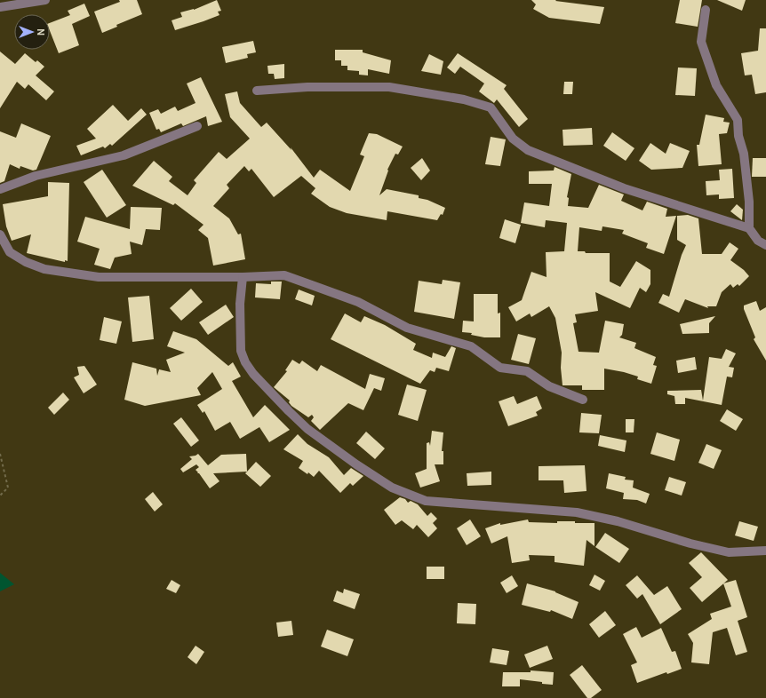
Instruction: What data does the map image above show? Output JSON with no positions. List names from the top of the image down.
{
  "north": "right"
}
